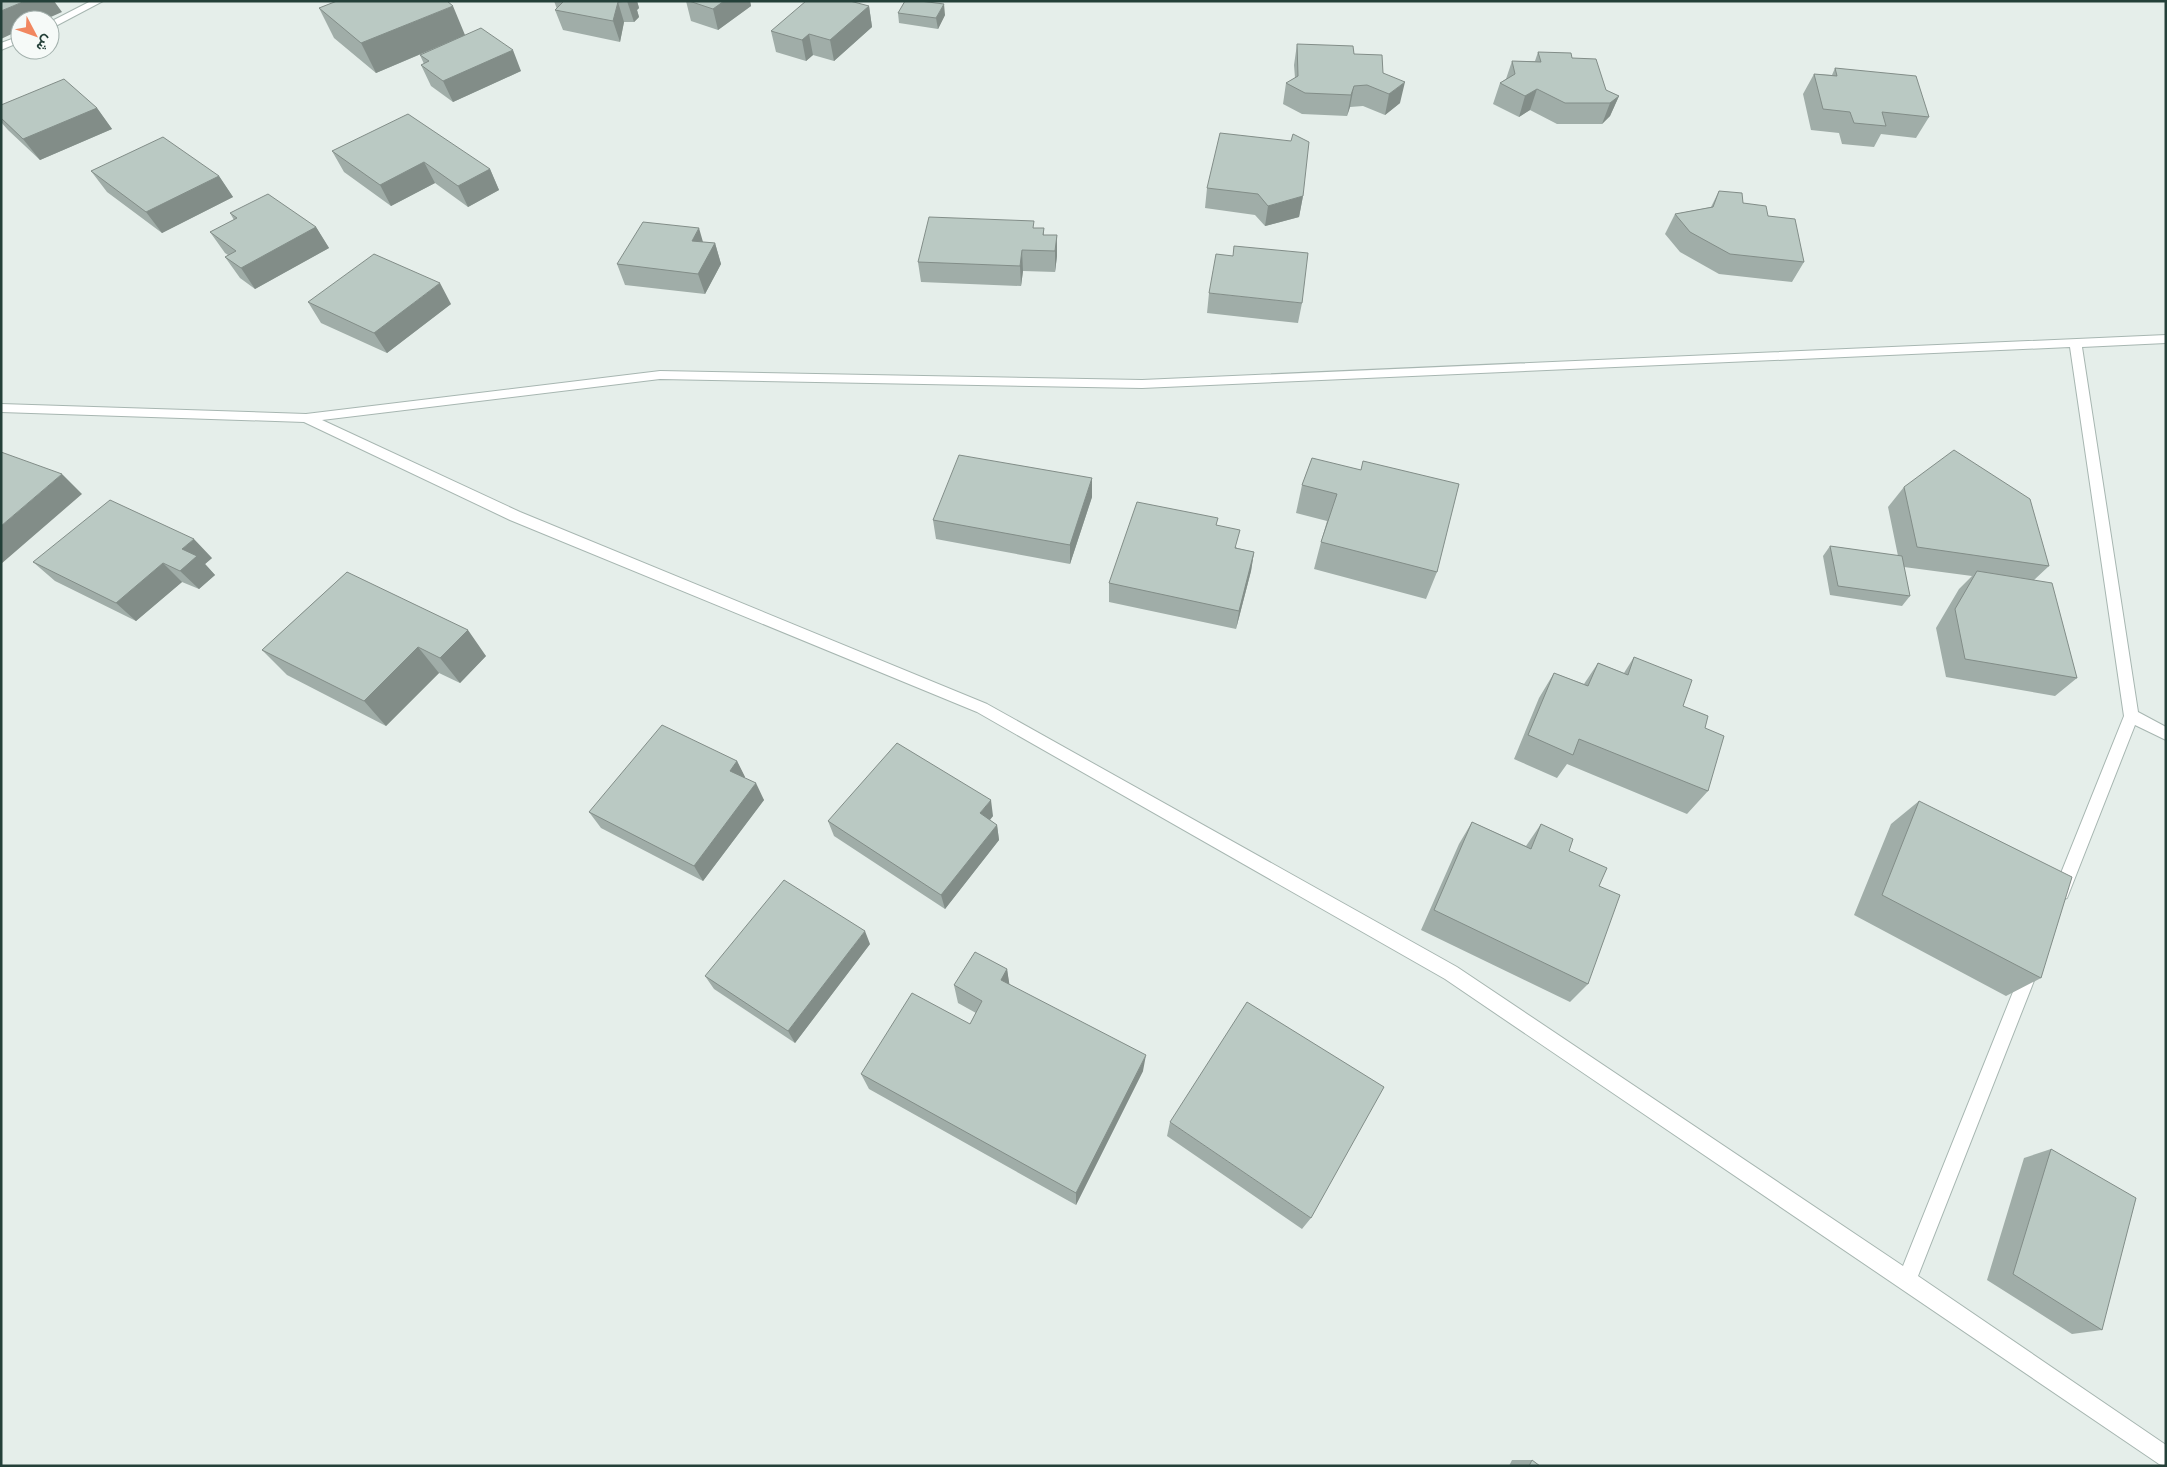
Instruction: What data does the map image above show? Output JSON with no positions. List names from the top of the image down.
{
  "north": "bottom right"
}
